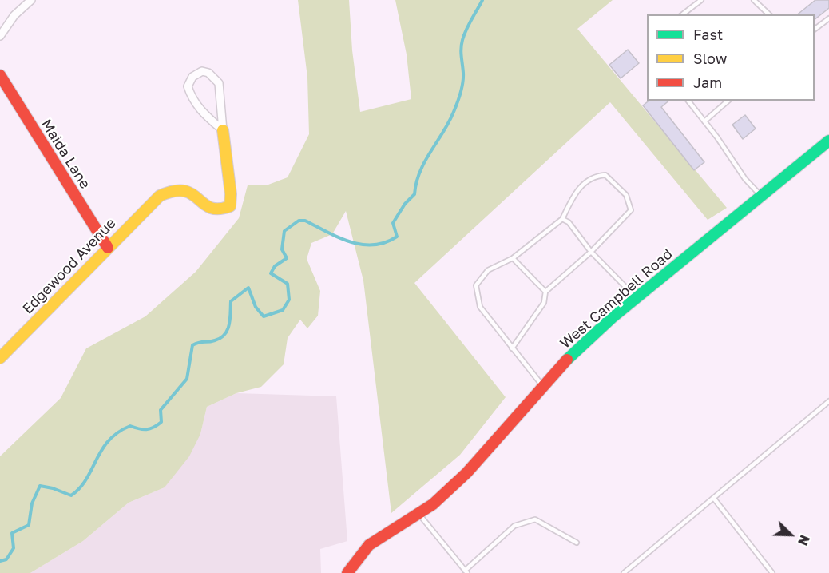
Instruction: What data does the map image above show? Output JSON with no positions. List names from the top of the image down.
{
  "streets": {
    "street": ["Maida Lane", "Edgewood Avenue", "West Campbell Road"]
  },
  "crossings": [
    ["Maida Lane", "Edgewood Avenue"]
  ],
  "legend": ["Fast", "Slow", "Jam"],
  "north": "bottom right"
}
